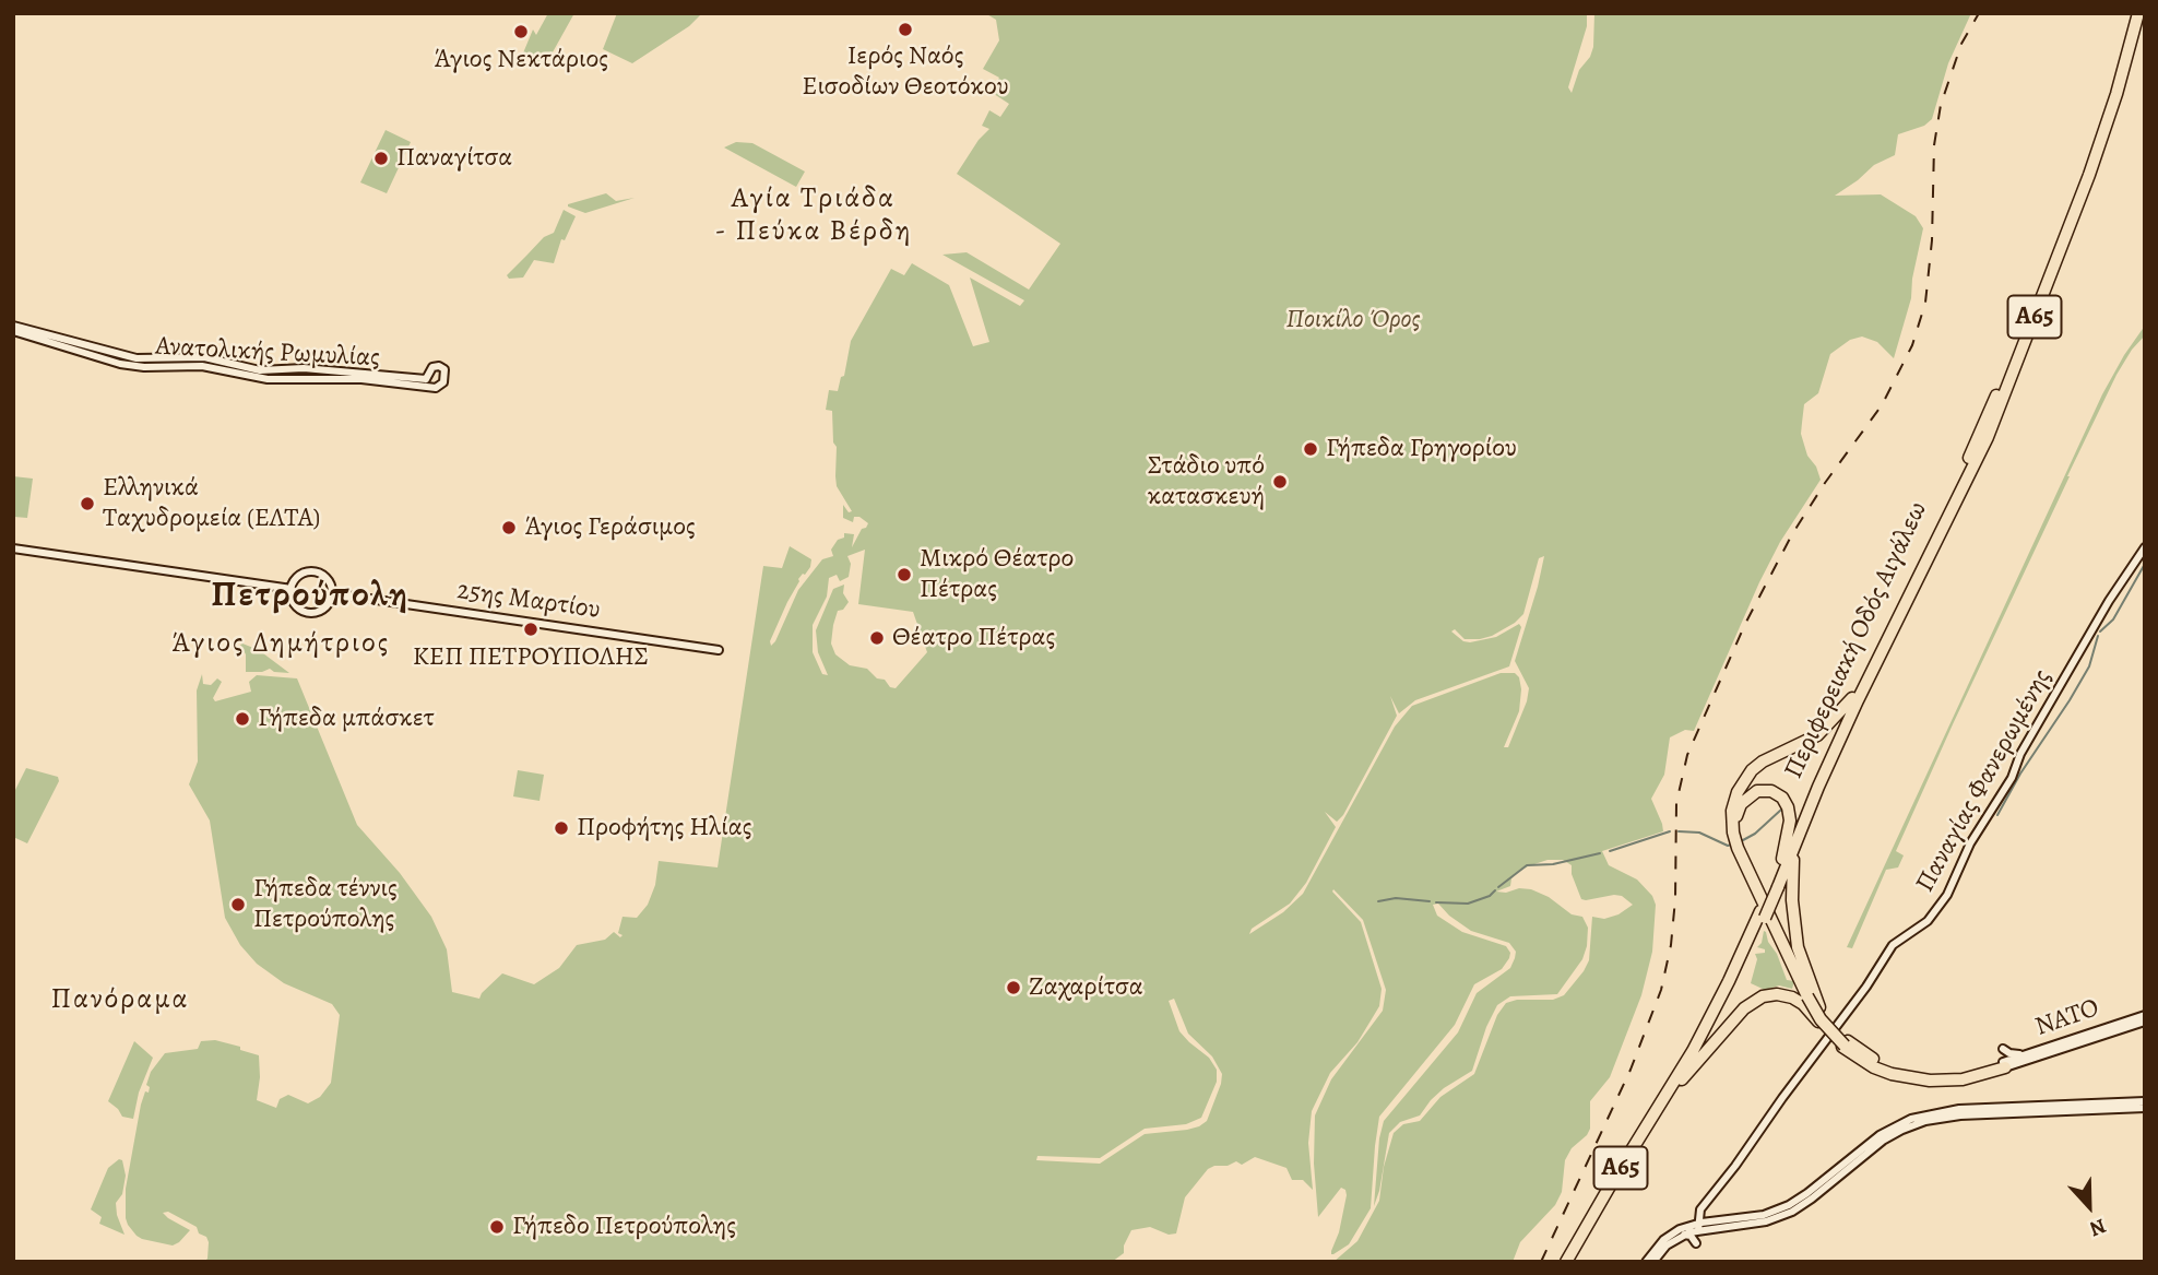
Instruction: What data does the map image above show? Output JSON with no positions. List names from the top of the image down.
{
  "streets": {
    "highway": ["Α65", "Περιφερειακή Οδός Αιγάλεω"],
    "main road": [
      "Ανατολικής Ρωμυλίας",
      "25ης Μαρτίου",
      "Παναγίας Φανερωμένης",
      "ΝΑΤΟ"
    ]
  },
  "districts": [
    "Αγία Τριάδα - Πεύκα Βέρδη",
    "Πετρούπολη",
    "Άγιος Δημήτριος",
    "Πανόραμα"
  ],
  "parks": ["Ποικίλο Όρος"],
  "places": [
    "Ιερός Ναός Εισοδίων Θεοτόκου",
    "Άγιος Νεκτάριος",
    "Παναγίτσα",
    "Γήπεδα Γρηγορίου",
    "Στάδιο υπό κατασκευή",
    "Ελληνικά Ταχυδρομεία (ΕΛΤΑ)",
    "Άγιος Γεράσιμος",
    "Μικρό Θέατρο Πέτρας",
    "ΚΕΠ ΠΕΤΡΟΥΠΟΛΗΣ",
    "Θέατρο Πέτρας",
    "Γήπεδα μπάσκετ",
    "Προφήτης Ηλίας",
    "Γήπεδα τέννις Πετρούπολης",
    "Ζαχαρίτσα",
    "Γήπεδο Πετρούπολης"
  ],
  "north": "bottom"
}
